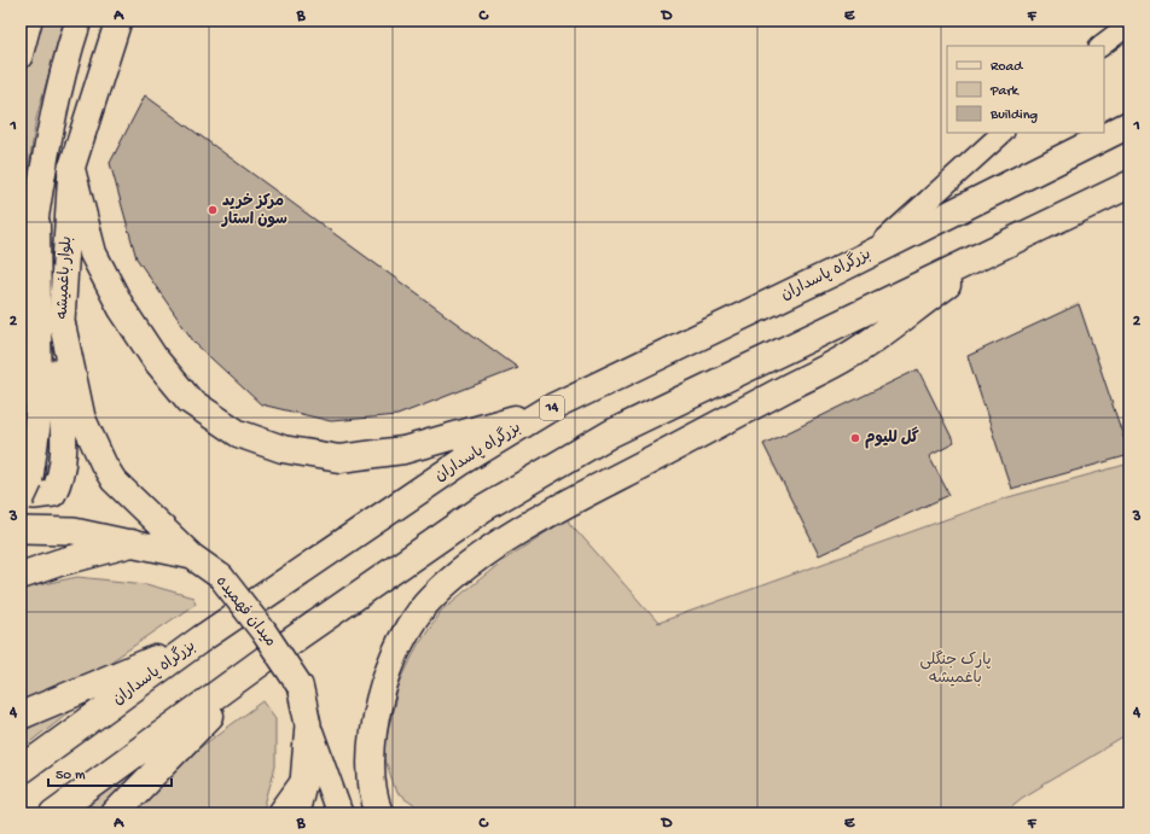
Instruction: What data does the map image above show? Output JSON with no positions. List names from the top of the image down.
{
  "streets": {
    "highway": ["بزرگراه پاسداران", "14"],
    "main road": ["بلوار باغمیشه", "میدان فهمیده"]
  },
  "crossings": [
    ["بلوار باغمیشه", "میدان فهمیده"]
  ],
  "parks": ["پارک جنگلی باغمیشه"],
  "places": ["مرکز خرید سون استار", "گل للیوم"],
  "legend": ["Road", "Park", "Building"],
  "scale_bar": "50 m",
  "grid": {
    "columns": [
      "A",
      "B",
      "C",
      "D",
      "E",
      "F"
    ],
    "rows": [
      "1",
      "2",
      "3",
      "4"
    ]
  }
}
